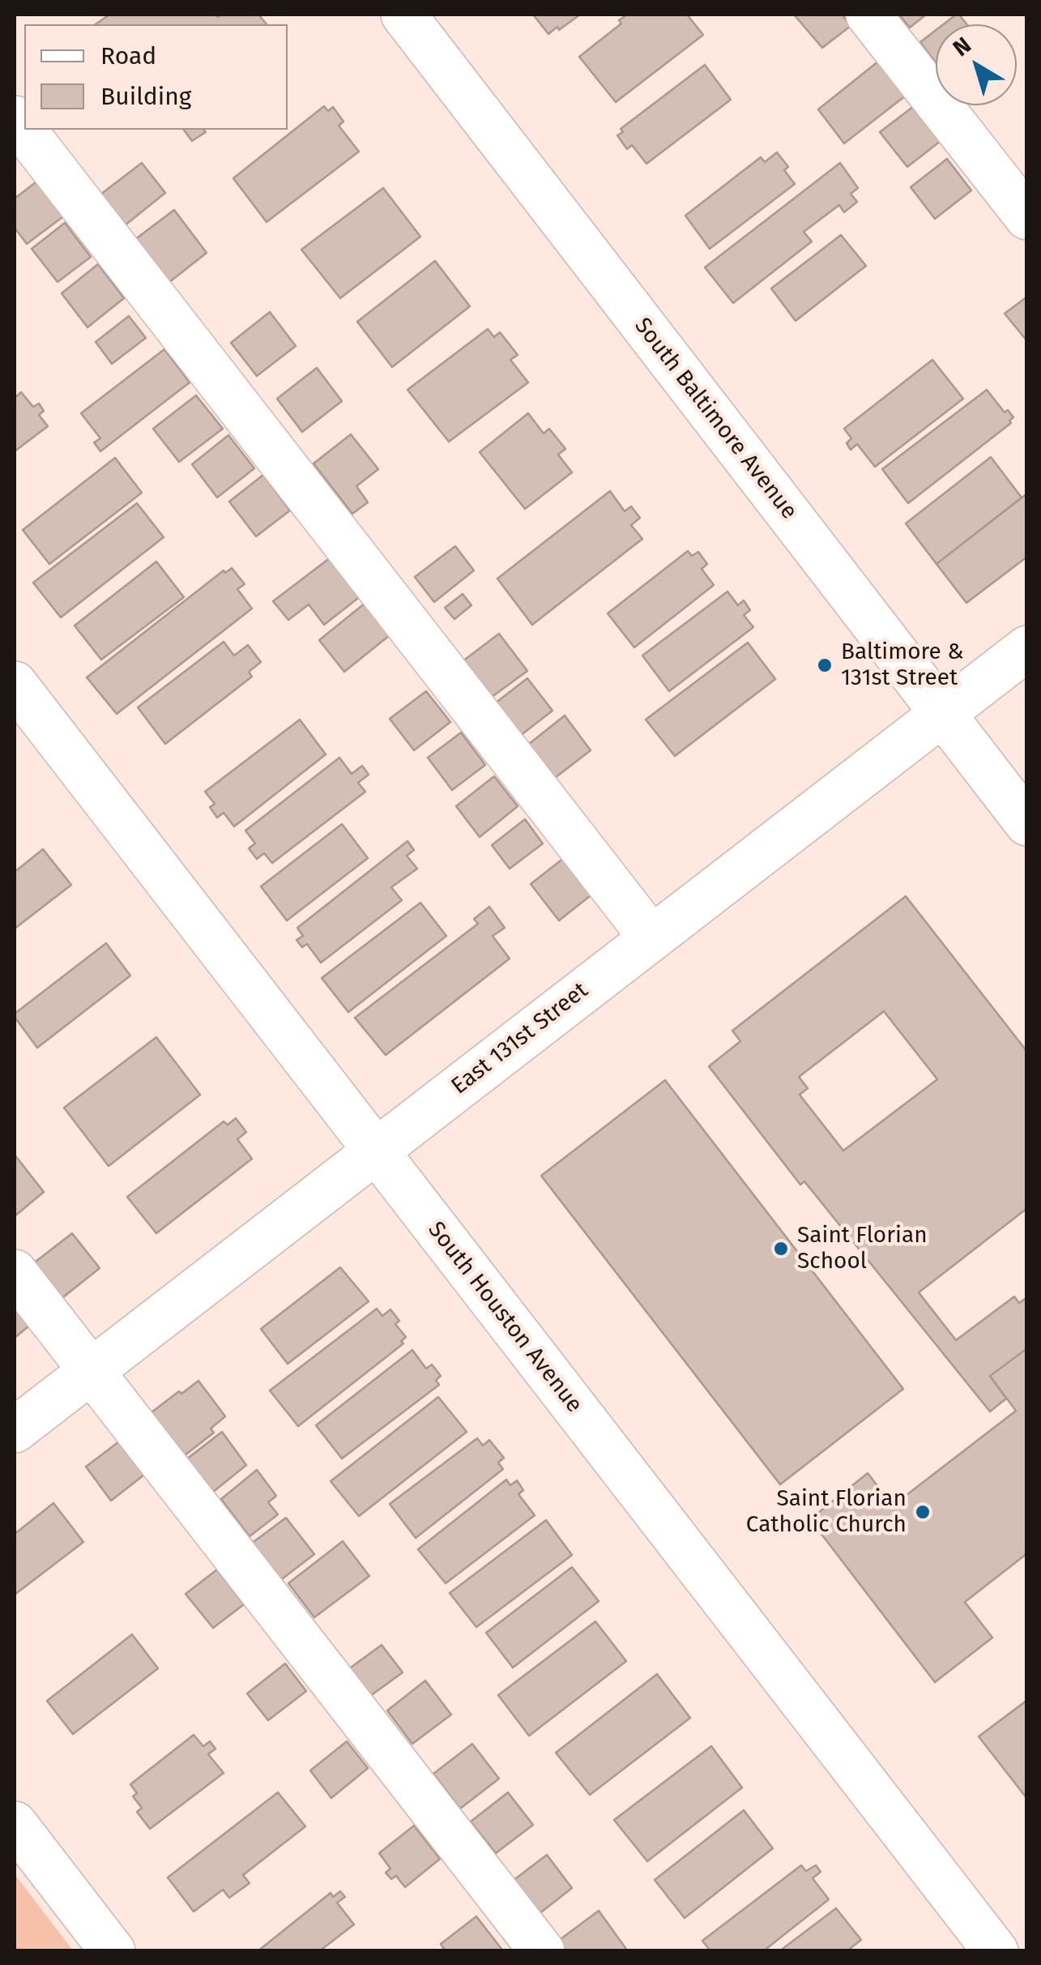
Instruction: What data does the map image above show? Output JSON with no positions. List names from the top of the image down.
{
  "streets": {
    "street": ["South Baltimore Avenue", "East 131st Street", "South Houston Avenue"]
  },
  "crossings": [
    ["South Baltimore Avenue", "East 131st Street"],
    ["East 131st Street", "South Houston Avenue"]
  ],
  "places": ["Baltimore & 131st Street", "Saint Florian School", "Saint Florian Catholic Church"],
  "legend": ["Road", "Building"],
  "north": "top left"
}
